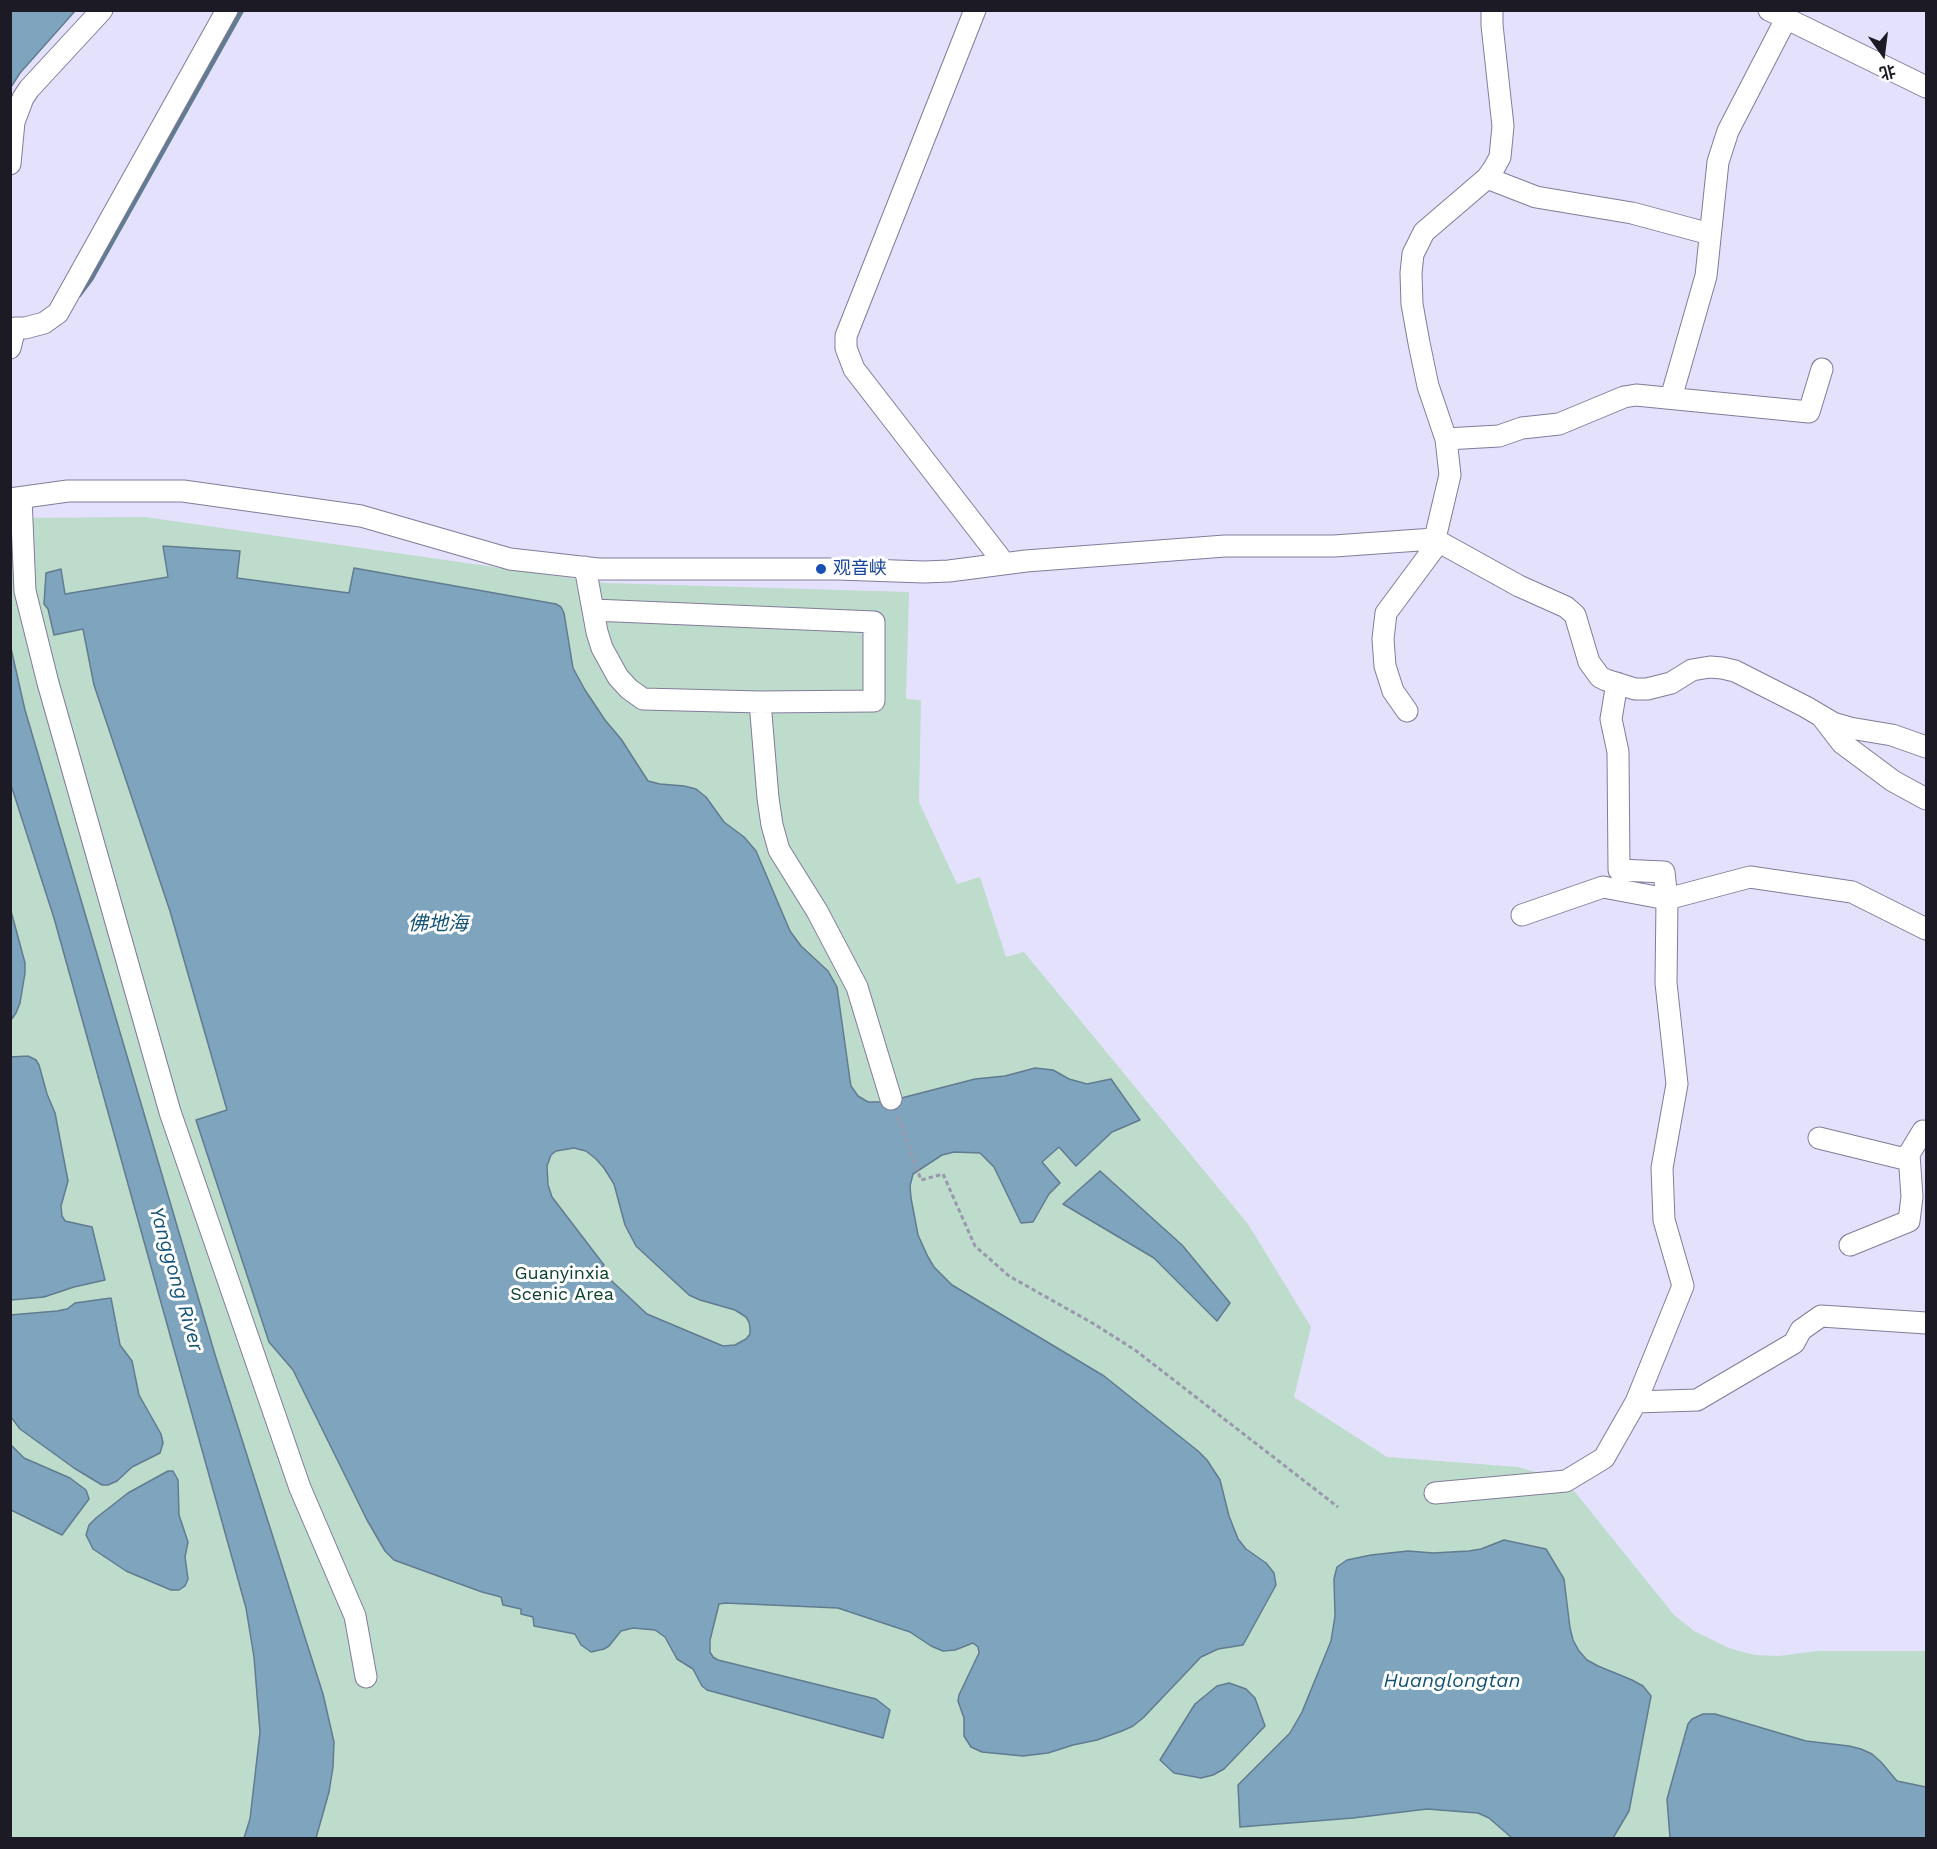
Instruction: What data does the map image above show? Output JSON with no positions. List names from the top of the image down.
{
  "water": ["佛地海", "Yanggong River", "Huanglongtan"],
  "parks": ["Guanyinxia Scenic Area"],
  "places": ["观音峡"],
  "north": "bottom"
}
